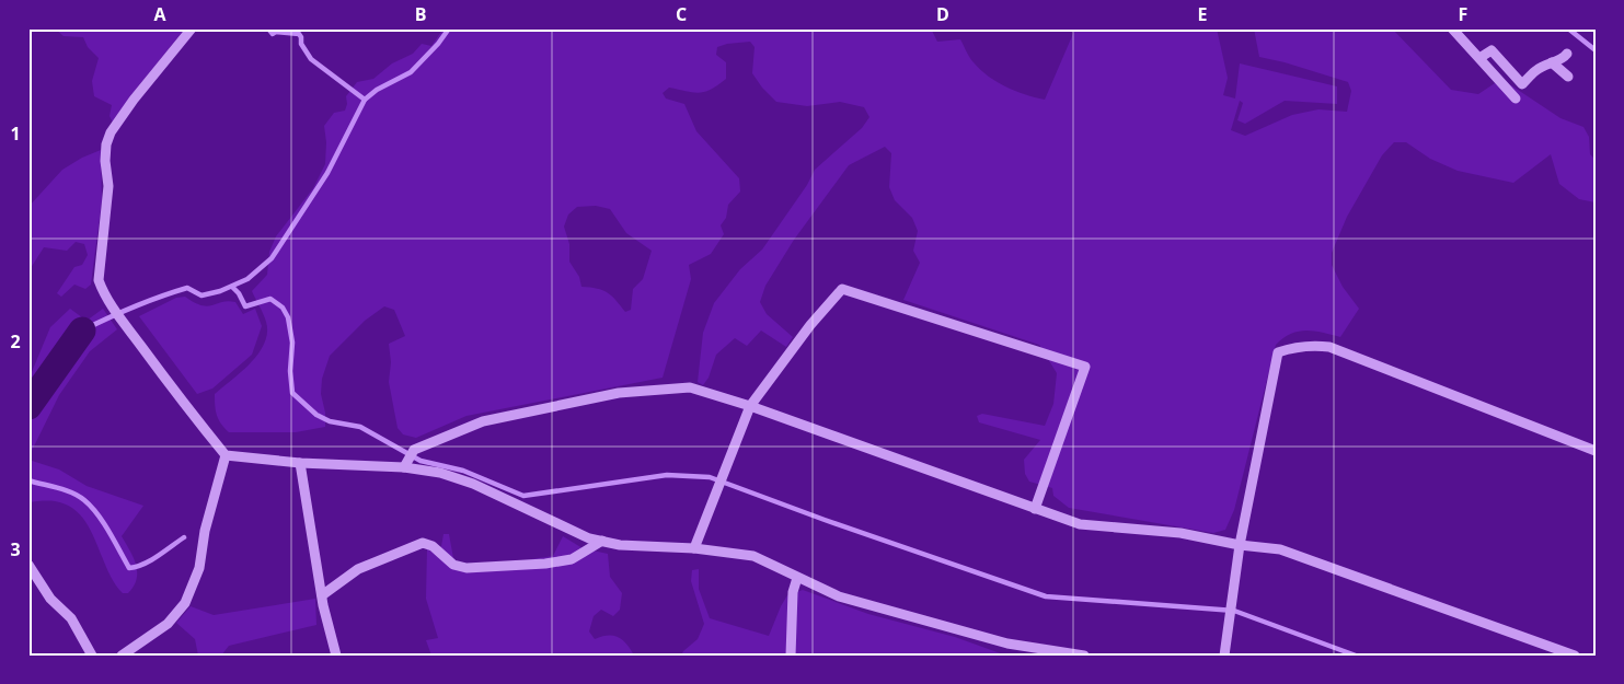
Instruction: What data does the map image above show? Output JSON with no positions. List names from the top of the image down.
{
  "grid": {
    "columns": [
      "A",
      "B",
      "C",
      "D",
      "E",
      "F"
    ],
    "rows": ["1", "2", "3"]
  }
}
